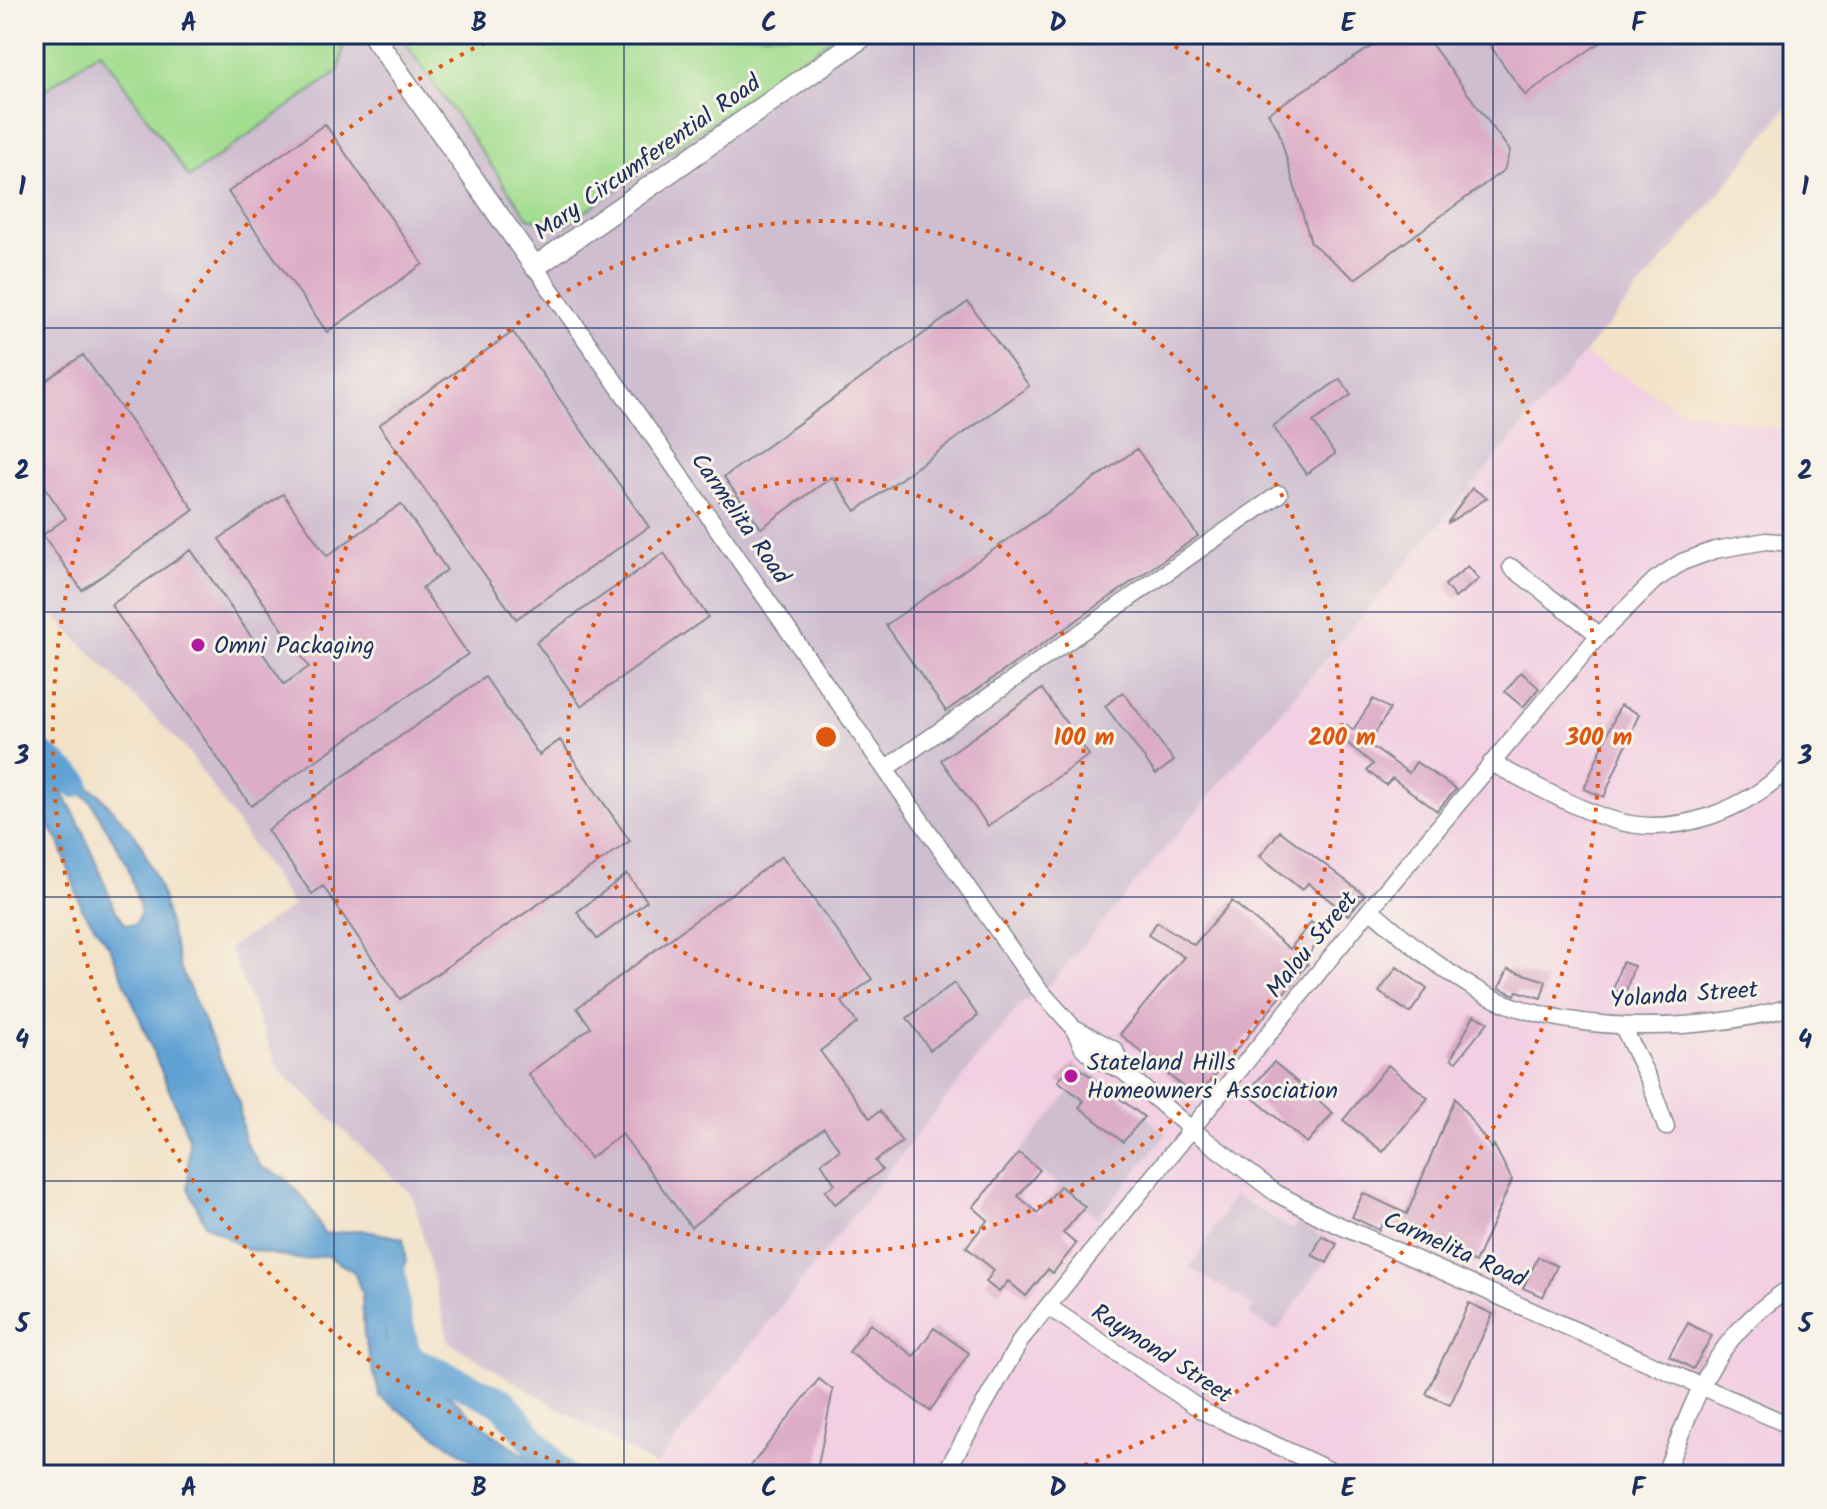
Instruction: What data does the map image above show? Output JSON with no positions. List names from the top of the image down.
{
  "streets": {
    "street": [
      "Mary Circumferential Road",
      "Carmelita Road",
      "Malou Street",
      "Yolanda Street",
      "Raymond Street"
    ]
  },
  "crossings": [
    ["Mary Circumferential Road", "Carmelita Road"],
    ["Carmelita Road", "Malou Street"],
    ["Malou Street", "Yolanda Street"],
    ["Malou Street", "Raymond Street"]
  ],
  "places": ["Omni Packaging", "Stateland Hills Homeowners' Association"],
  "grid": {
    "columns": [
      "A",
      "B",
      "C",
      "D",
      "E",
      "F"
    ],
    "rows": [
      "1",
      "2",
      "3",
      "4",
      "5"
    ]
  },
  "rings": ["100 m", "200 m", "300 m"]
}
